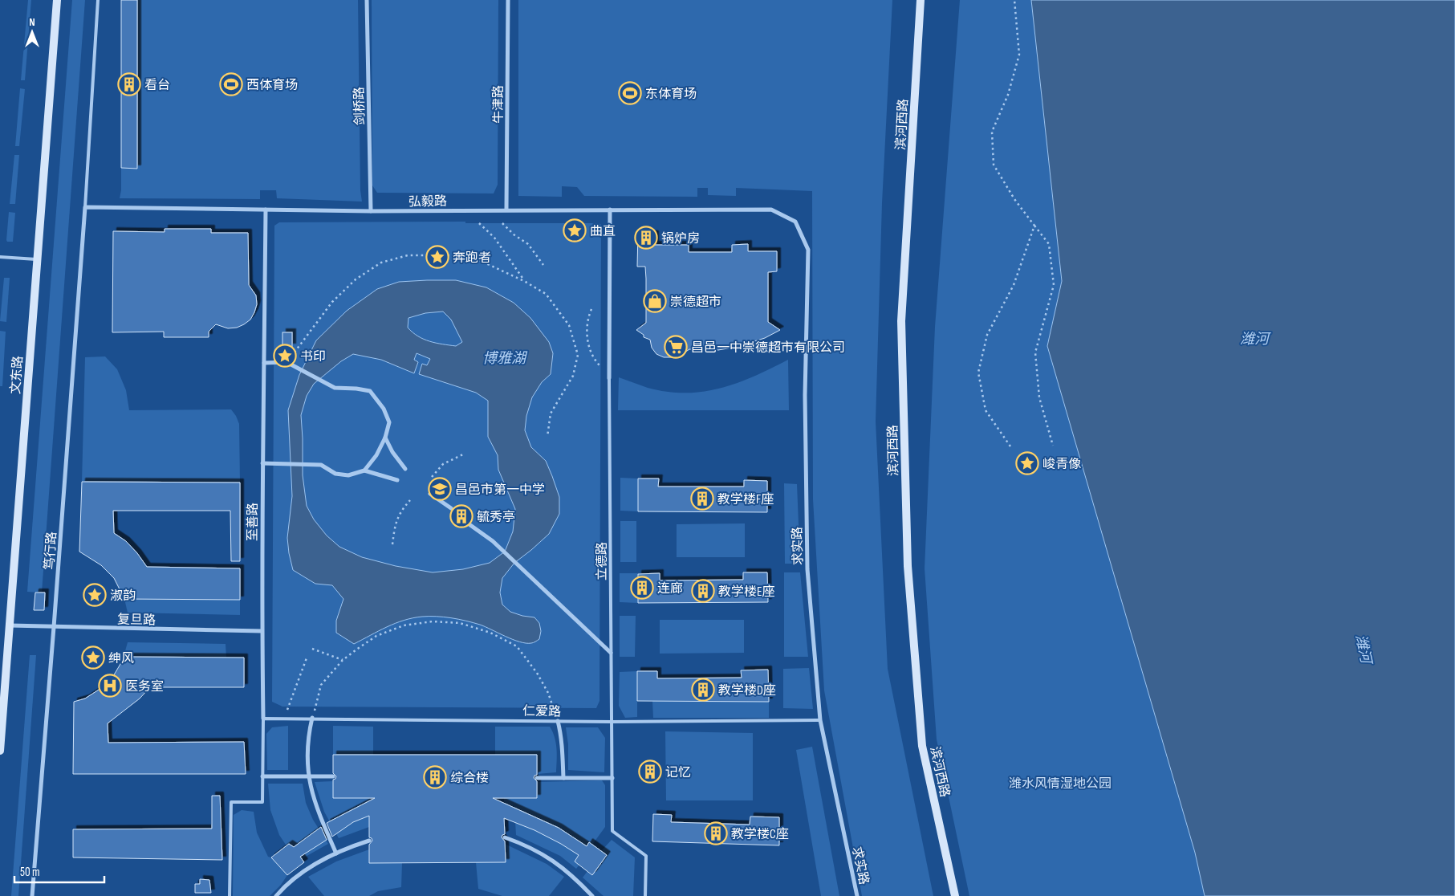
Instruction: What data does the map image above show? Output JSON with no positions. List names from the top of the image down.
{
  "streets": {
    "street": [
      "牛津路",
      "剑桥路",
      "滨河西路",
      "弘毅路",
      "文东路",
      "至善路",
      "求实路",
      "笃行路",
      "立德路",
      "复旦路"
    ],
    "lane": ["仁爱路"]
  },
  "crossings": [
    ["牛津路", "弘毅路"],
    ["剑桥路", "弘毅路"],
    ["弘毅路", "至善路"],
    ["弘毅路", "求实路"],
    ["弘毅路", "笃行路"],
    ["弘毅路", "立德路"],
    ["文东路", "复旦路"],
    ["至善路", "复旦路"],
    ["至善路", "仁爱路"],
    ["求实路", "仁爱路"],
    ["笃行路", "复旦路"],
    ["立德路", "仁爱路"]
  ],
  "water": ["潍河", "博雅湖"],
  "parks": ["潍水风情湿地公园"],
  "places": {
    "building": [
      "看台",
      "锅炉房",
      "教学楼F座",
      "毓秀亭",
      "连廊",
      "教学楼E座",
      "教学楼D座",
      "记忆",
      "综合楼",
      "教学楼C座"
    ],
    "sports": ["西体育场", "东体育场"],
    "place": [
      "曲直",
      "奔跑者",
      "书印",
      "峻青像",
      "淑韵",
      "绅风"
    ],
    "shop": ["崇德超市"],
    "supermarket": ["昌邑一中崇德超市有限公司"],
    "school or university": ["昌邑市第一中学"],
    "hospital": ["医务室"]
  },
  "scale_bar": "50 m",
  "north": "top"
}
